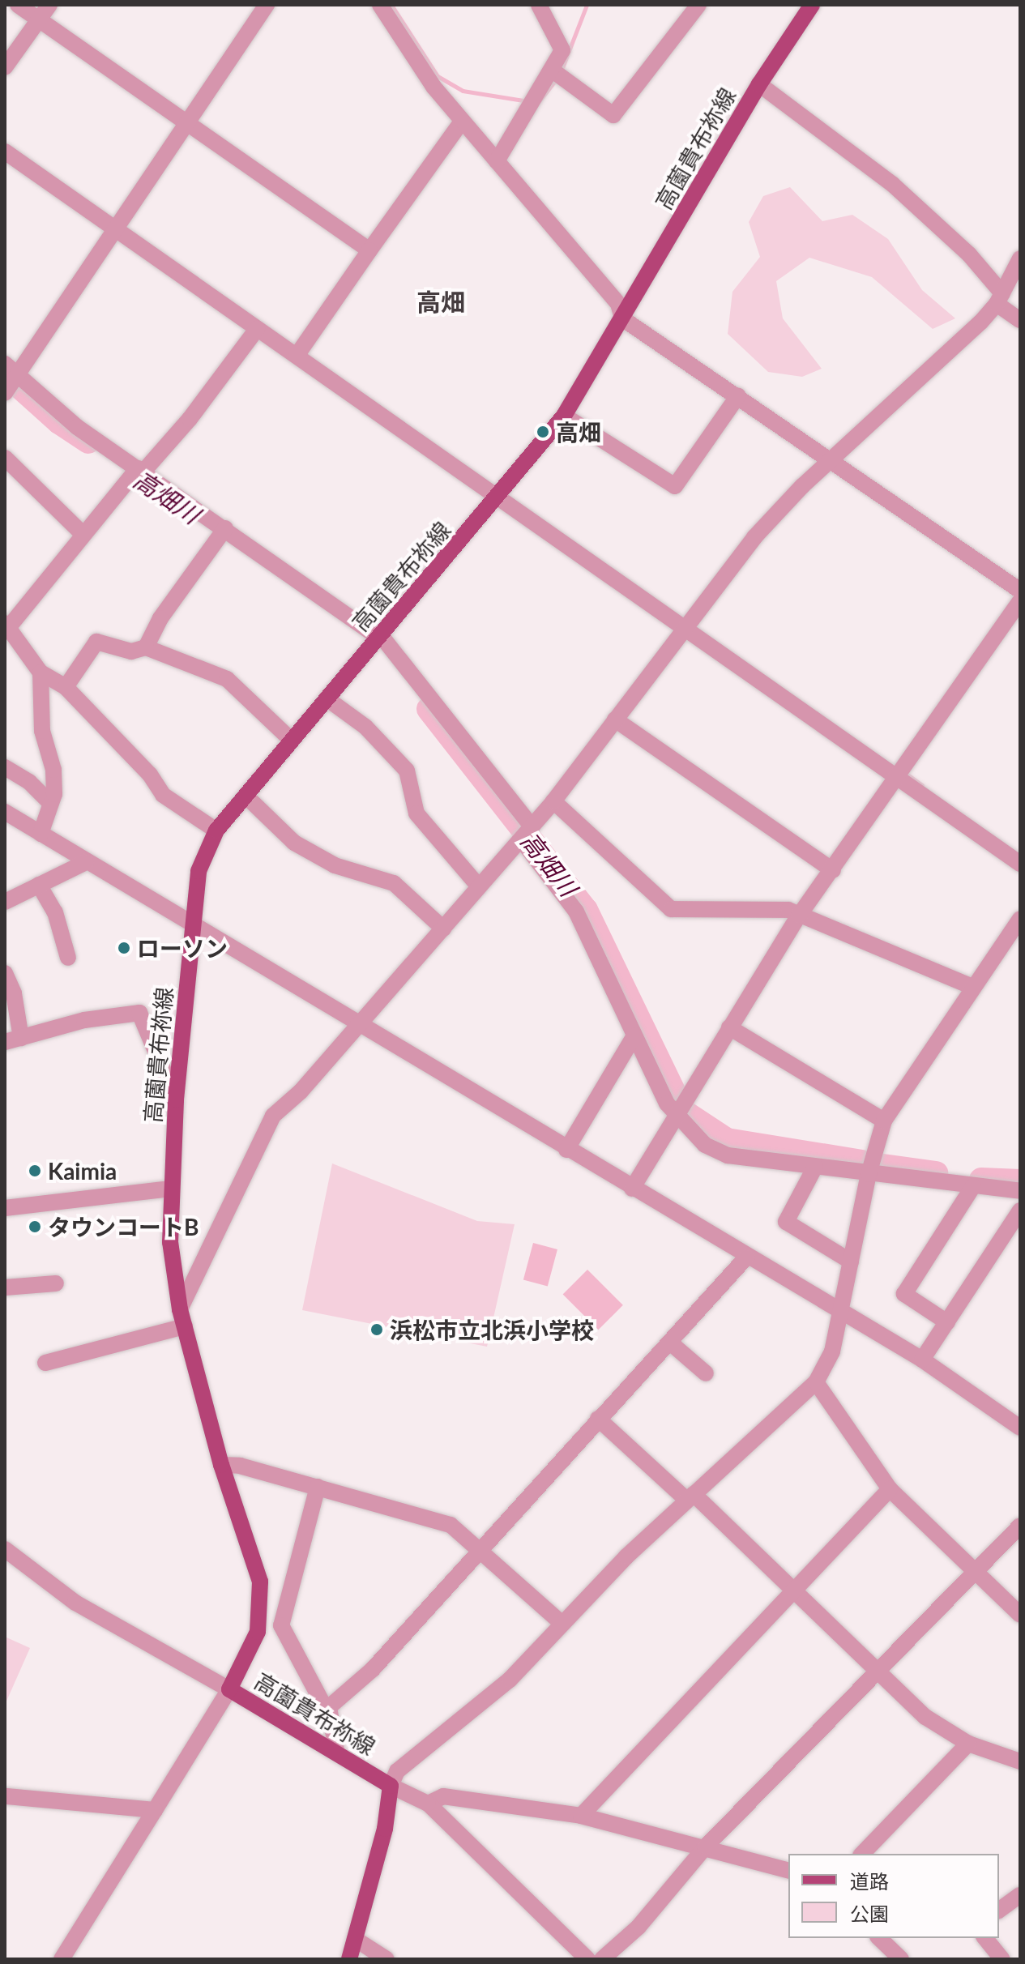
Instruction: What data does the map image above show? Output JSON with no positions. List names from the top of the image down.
{
  "streets": {
    "main road": ["高薗貴布祢線"]
  },
  "districts": ["高畑"],
  "water": ["高畑川"],
  "places": [
    "高畑",
    "ローソン",
    "Kaimia",
    "タウンコートB",
    "浜松市立北浜小学校"
  ],
  "legend": ["道路", "公園"]
}
